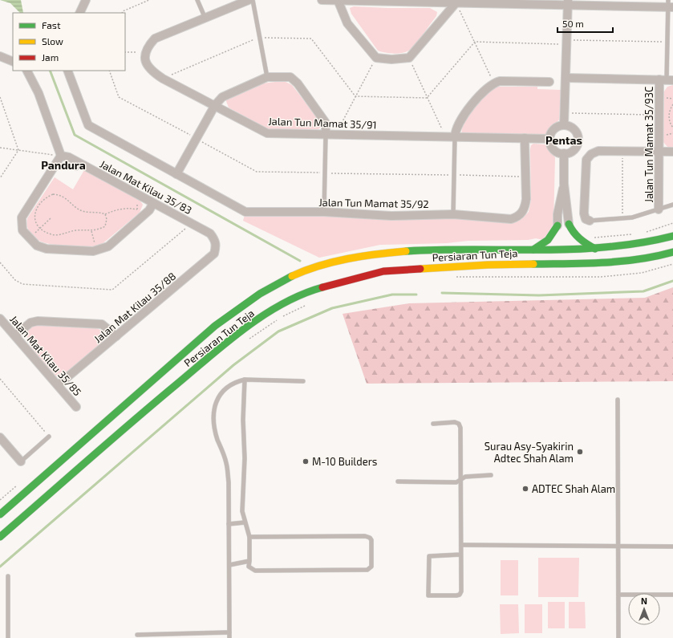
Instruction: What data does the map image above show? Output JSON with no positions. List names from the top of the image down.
{
  "streets": {
    "main road": ["Persiaran Tun Teja"],
    "street": [
      "Jalan Tun Mamat 35/91",
      "Jalan Tun Mamat 35/93C",
      "Jalan Mat Kilau 35/83",
      "Jalan Tun Mamat 35/92",
      "Jalan Mat Kilau 35/88",
      "Jalan Mat Kilau 35/85"
    ]
  },
  "crossings": [
    ["Jalan Tun Mamat 35/91", "Jalan Tun Mamat 35/92"],
    ["Jalan Mat Kilau 35/83", "Jalan Mat Kilau 35/88"],
    ["Jalan Mat Kilau 35/88", "Jalan Mat Kilau 35/85"]
  ],
  "districts": ["Pentas", "Pandura"],
  "places": ["Surau Asy-Syakirin Adtec Shah Alam", "M-10 Builders", "ADTEC Shah Alam"],
  "legend": ["Fast", "Slow", "Jam"],
  "scale_bar": "50 m",
  "north": "top"
}
